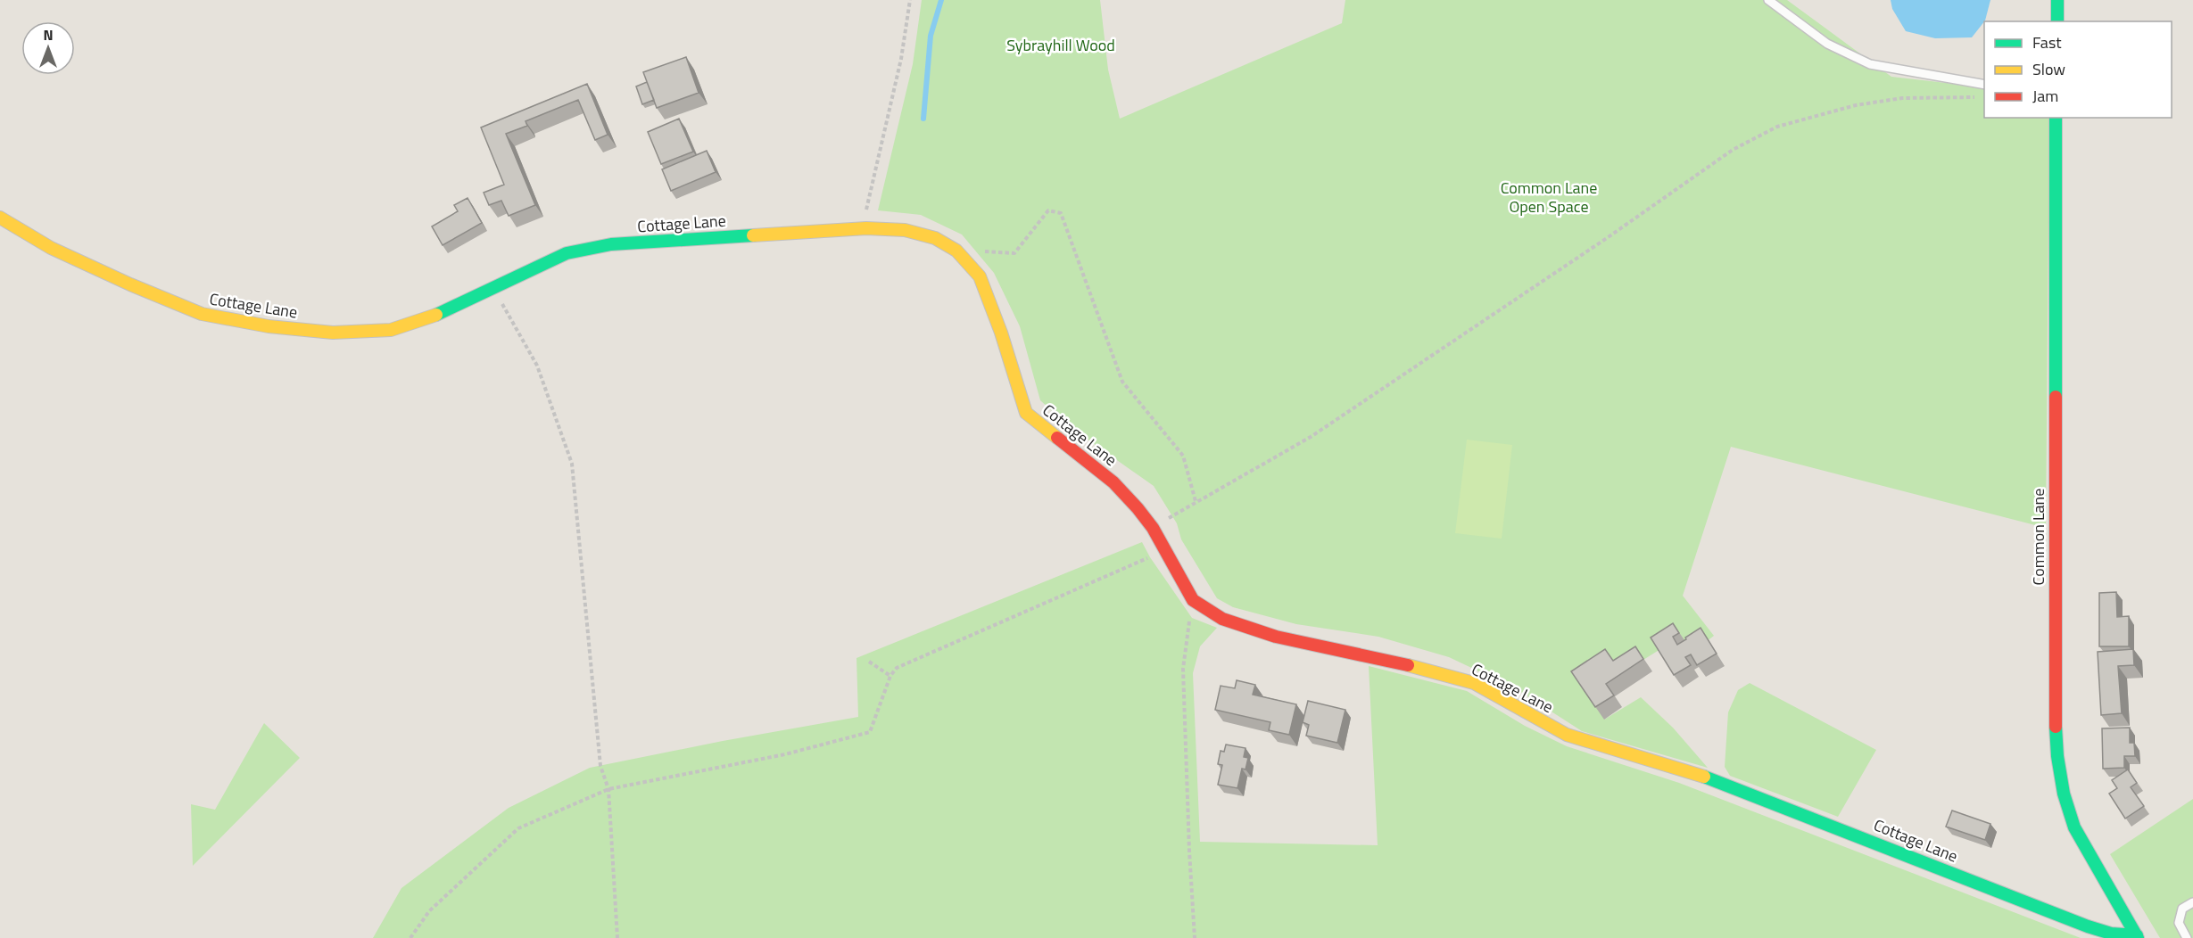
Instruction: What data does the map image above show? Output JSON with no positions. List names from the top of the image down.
{
  "streets": {
    "street": ["Cottage Lane", "Common Lane"]
  },
  "crossings": [
    ["Cottage Lane", "Common Lane"]
  ],
  "parks": ["Sybrayhill Wood", "Common Lane Open Space"],
  "legend": ["Fast", "Slow", "Jam"],
  "north": "top"
}
